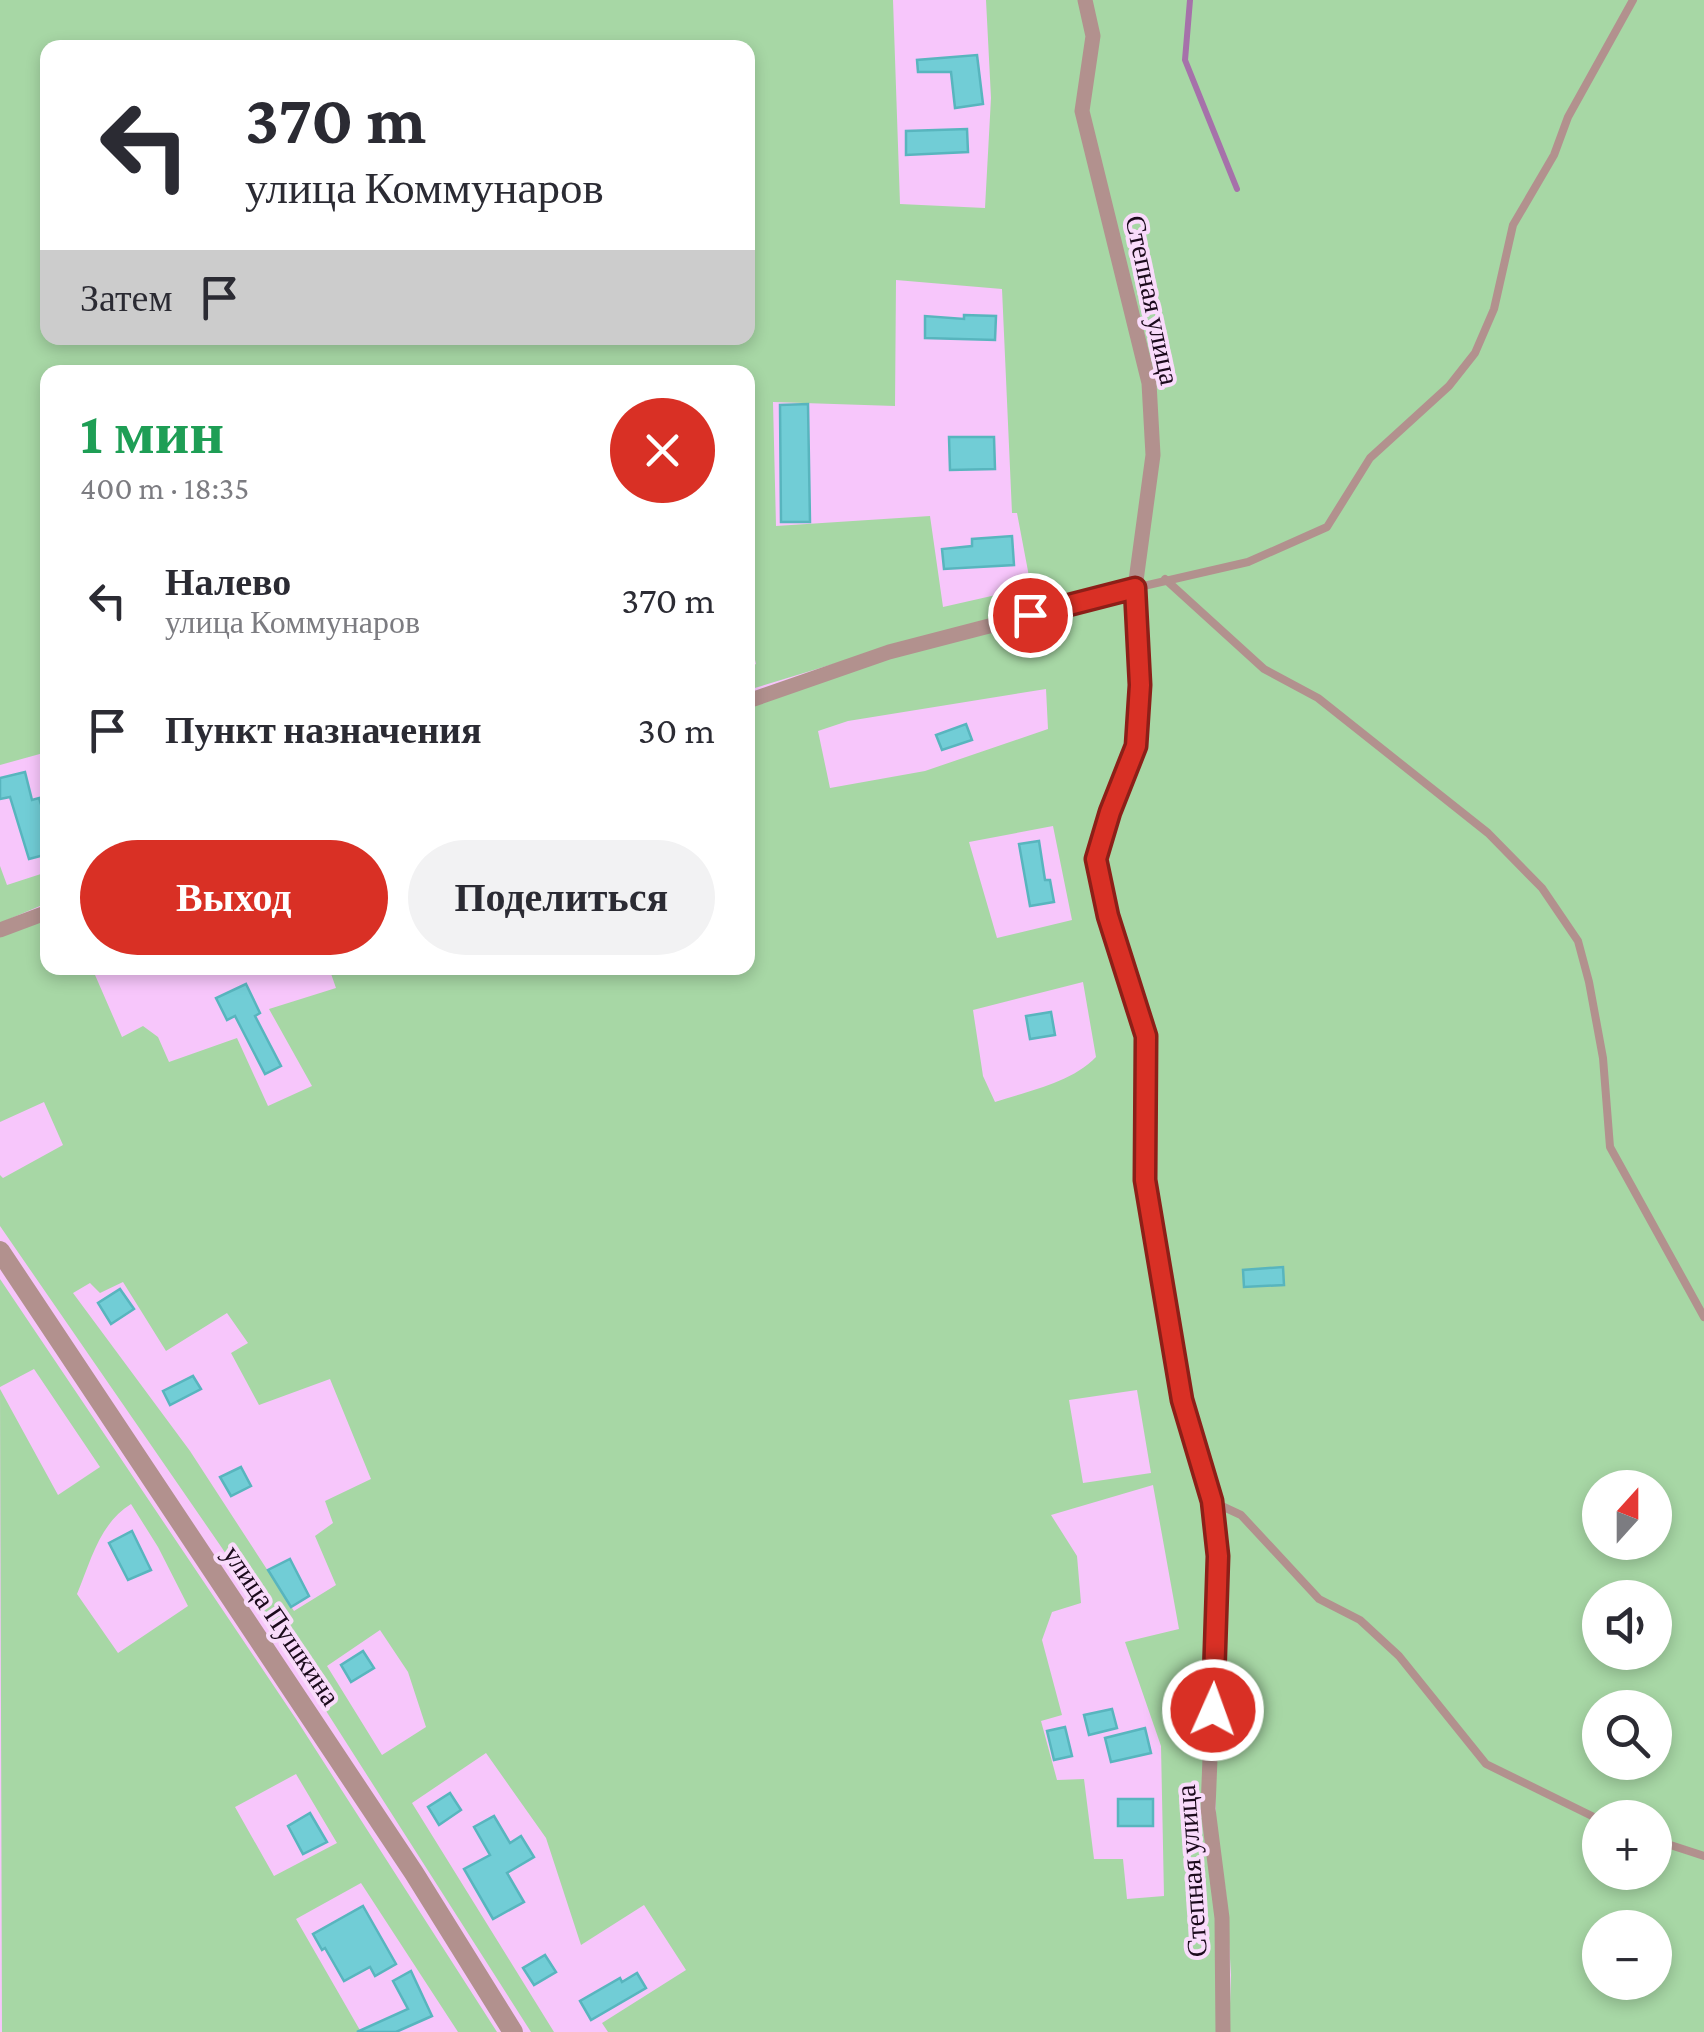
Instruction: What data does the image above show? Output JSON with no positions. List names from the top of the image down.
{
  "streets": {
    "street": ["Степная улица", "улица Пушкина"]
  },
  "north": "top",
  "page": {
    "turn": ["370 m", "улица Коммунаров"],
    "then": "Затем",
    "heading": ["1 мин", "400 m · 18:35"],
    "list": [
      {
        "name": "Налево",
        "note": "улица Коммунаров",
        "value": "370 m"
      },
      {
        "name": "Пункт назначения",
        "value": "30 m"
      }
    ],
    "buttons": ["Выход", "Поделиться"],
    "map_buttons": ["+", "−"]
  }
}
